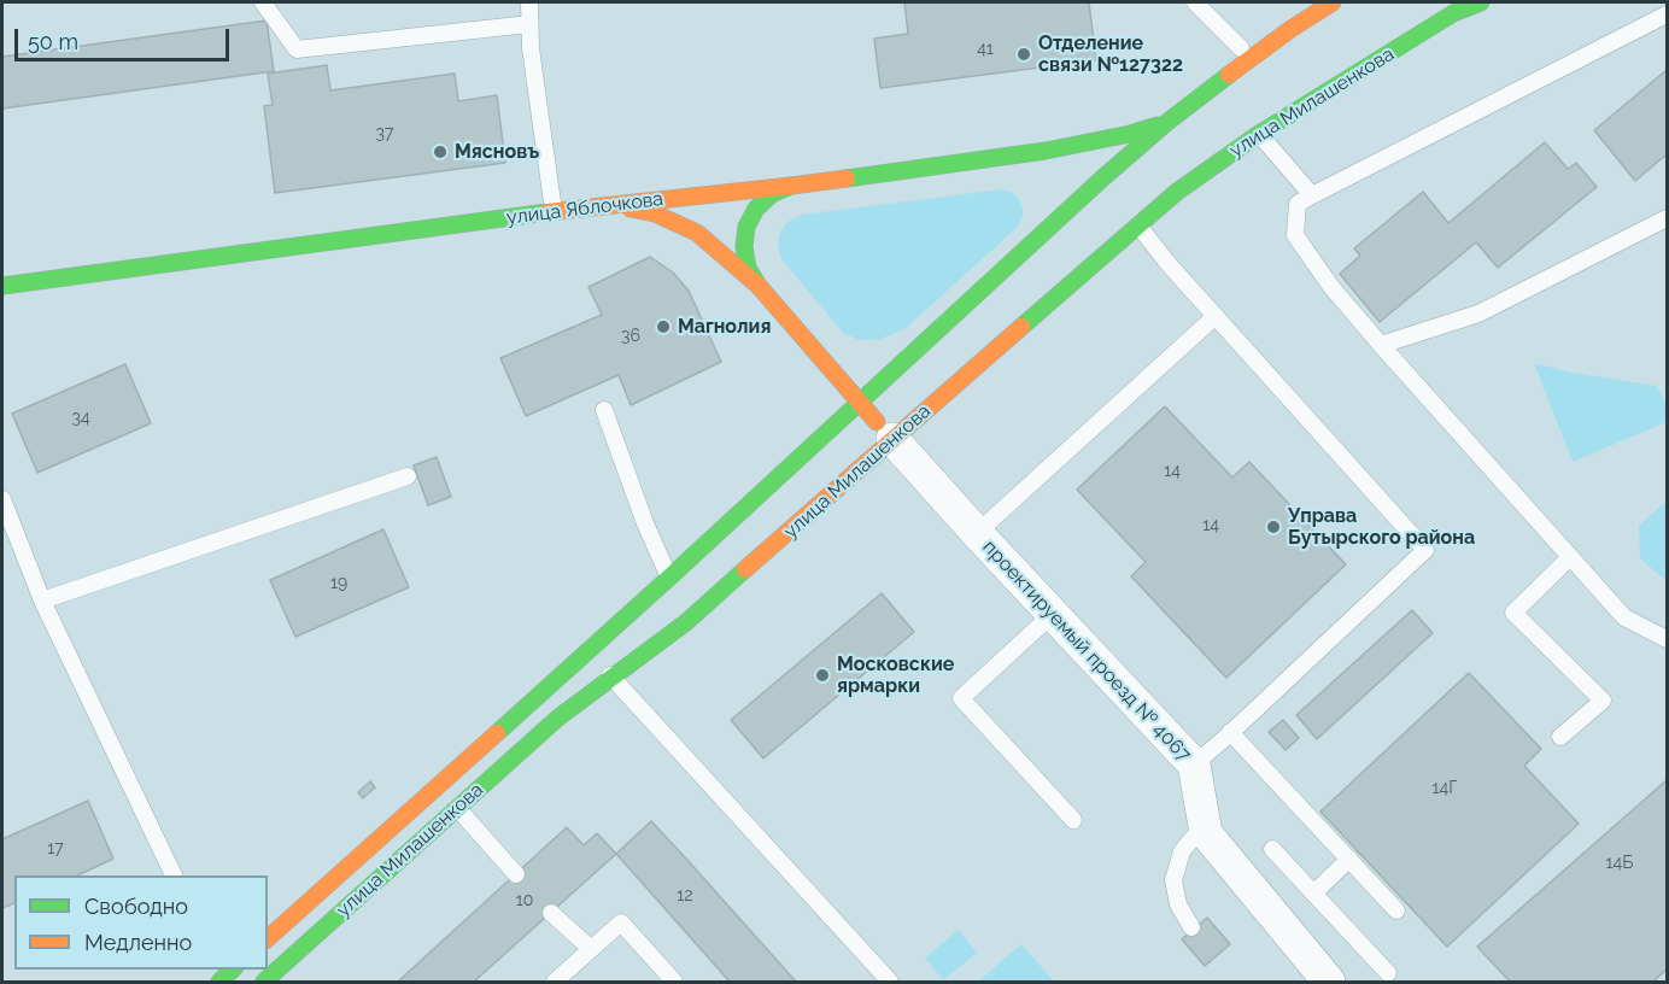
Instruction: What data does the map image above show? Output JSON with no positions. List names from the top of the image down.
{
  "streets": {
    "main road": ["улица Милашенкова", "улица Яблочкова"],
    "street": ["проектируемый проезд № 4067"]
  },
  "crossings": [
    ["улица Милашенкова", "улица Яблочкова"],
    ["улица Милашенкова", "проектируемый проезд № 4067"]
  ],
  "places": [
    "Отделение связи №127322",
    "Мясновъ",
    "Магнолия",
    "Управа Бутырского района",
    "Московские ярмарки"
  ],
  "house_numbers": [
    "41",
    "37",
    "36",
    "34",
    "14",
    "14",
    "19",
    "14Г",
    "17",
    "14Б",
    "12",
    "10"
  ],
  "legend": ["Свободно", "Медленно"],
  "scale_bar": "50 m"
}
